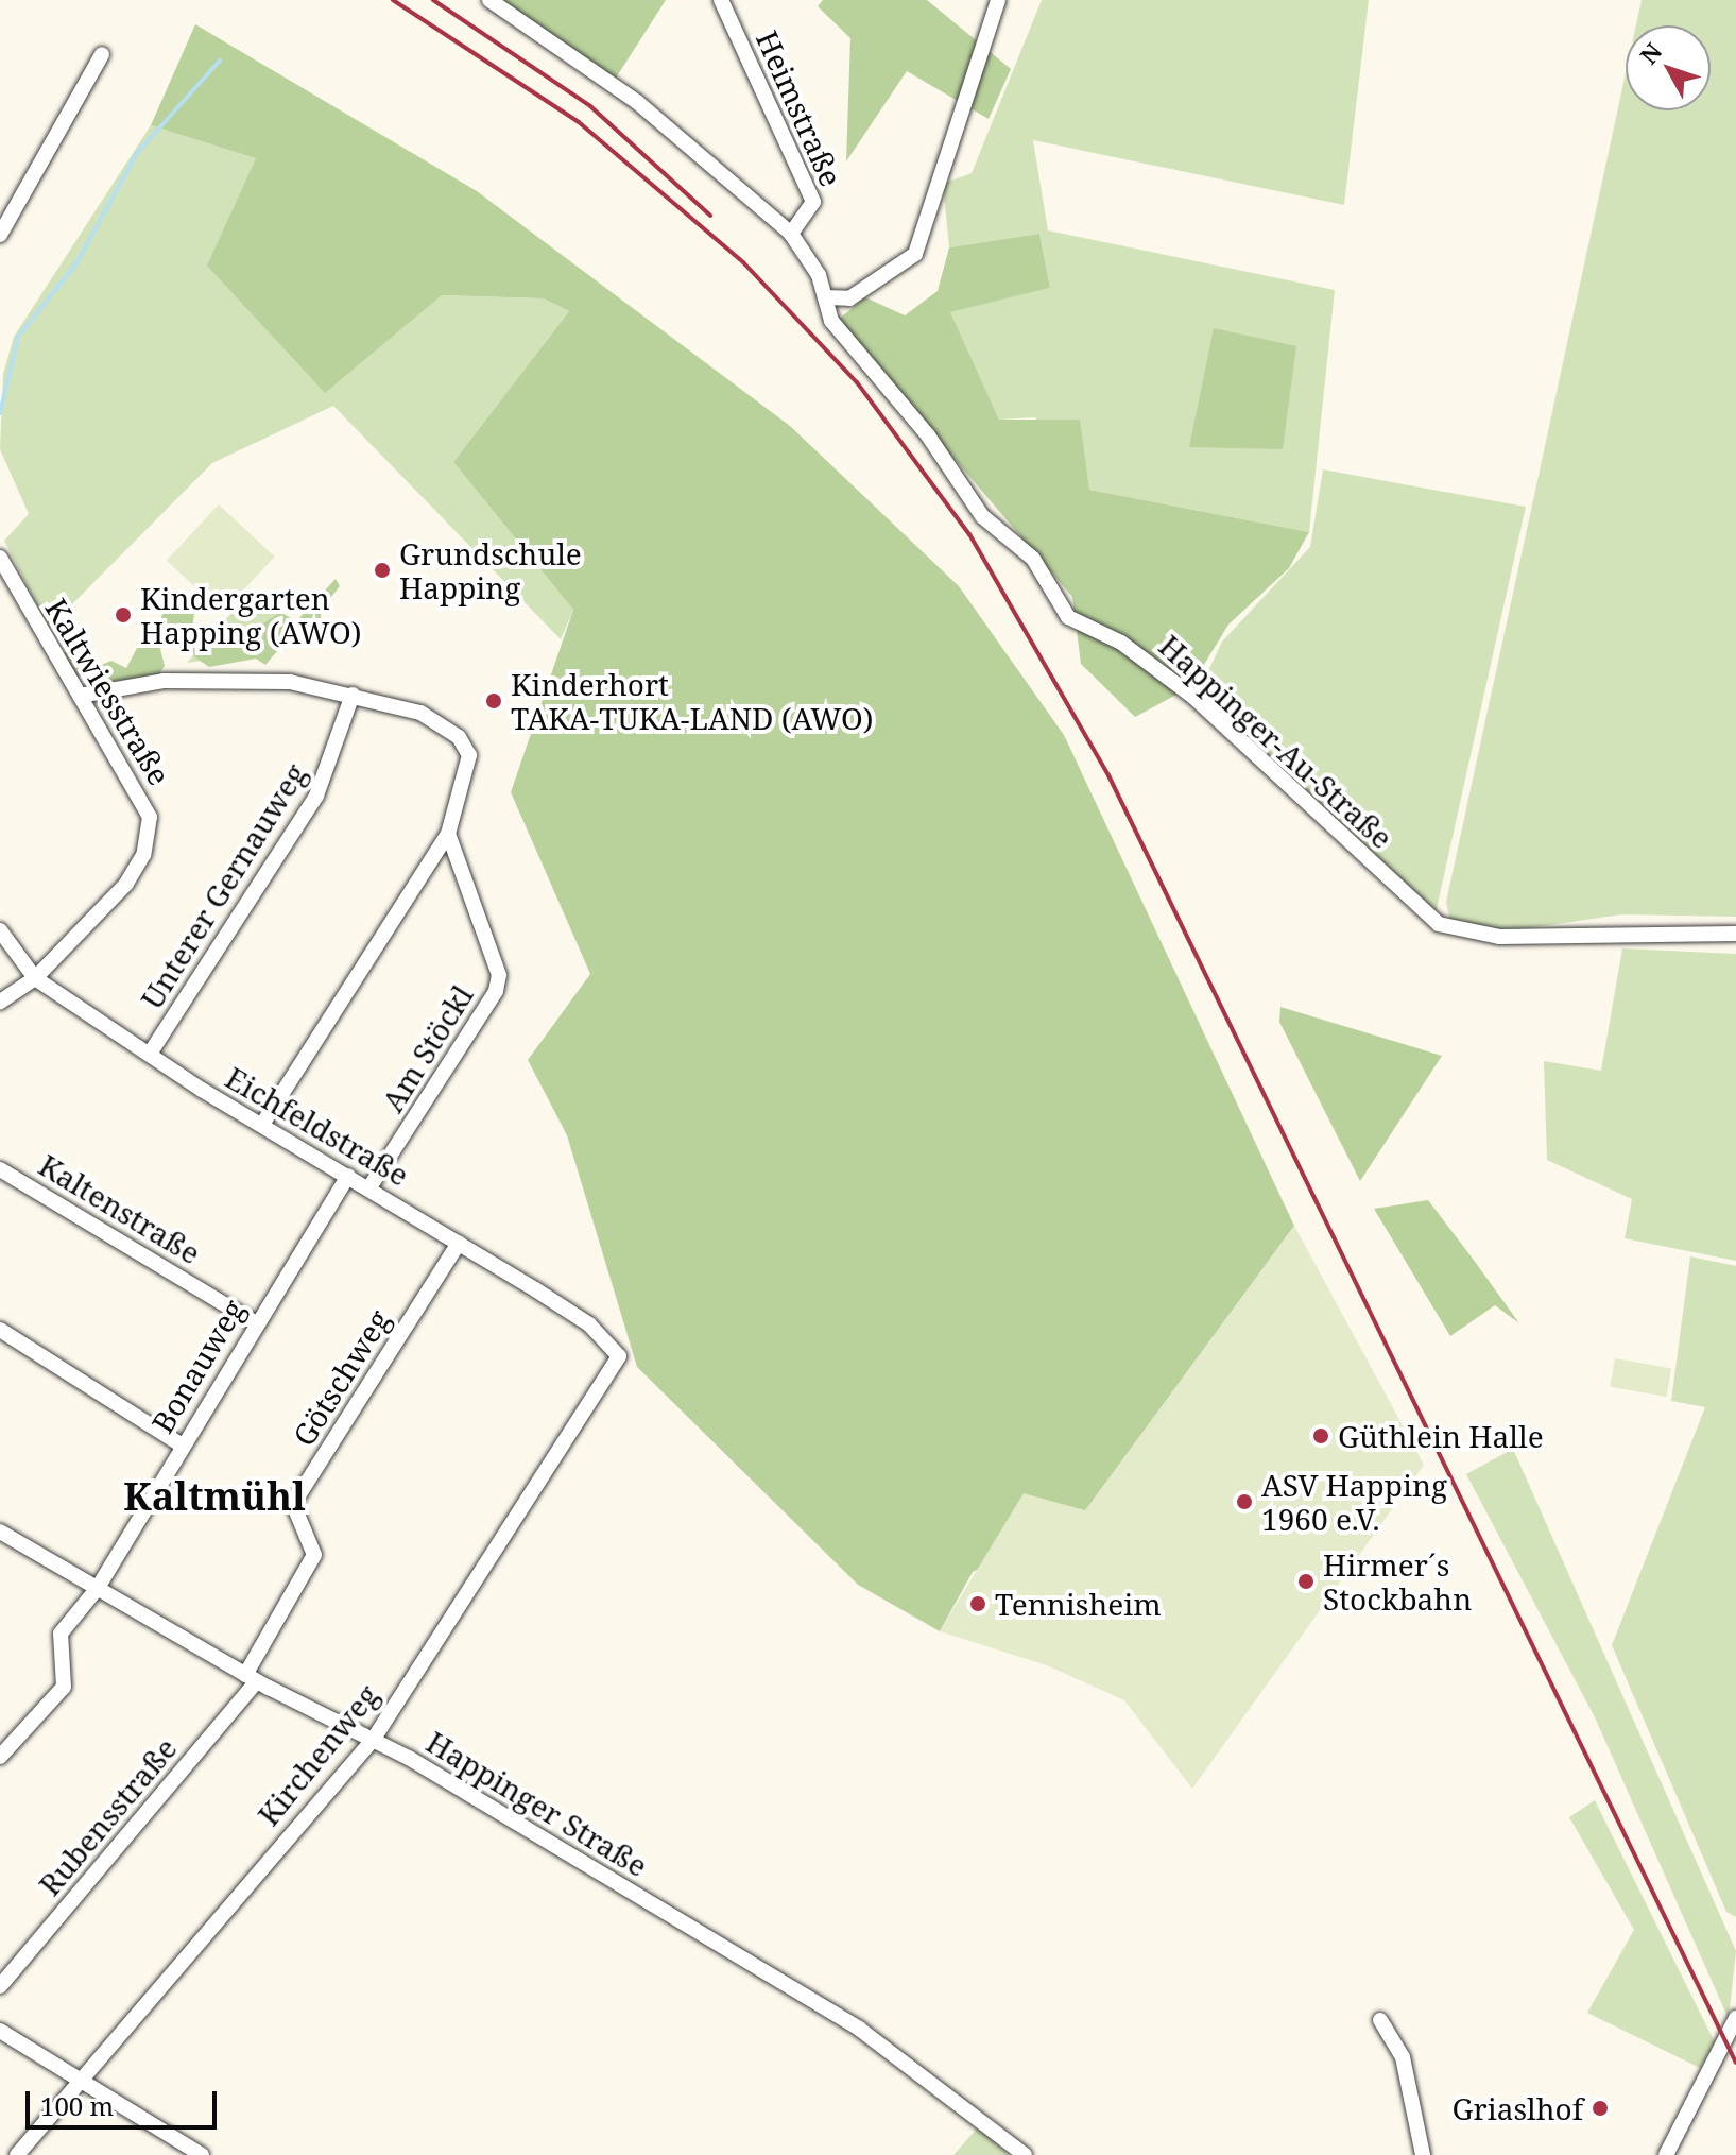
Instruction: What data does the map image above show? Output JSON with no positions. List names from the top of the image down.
{
  "streets": {
    "street": [
      "Heimstraße",
      "Kaltwiesstraße",
      "Happinger-Au-Straße",
      "Unterer Gernauweg",
      "Am Stöckl",
      "Eichfeldstraße",
      "Kaltenstraße",
      "Bonauweg",
      "Götschweg",
      "Kirchenweg",
      "Happinger Straße",
      "Rubensstraße"
    ]
  },
  "crossings": [
    ["Heimstraße", "Happinger-Au-Straße"],
    ["Kaltwiesstraße", "Eichfeldstraße"],
    ["Unterer Gernauweg", "Eichfeldstraße"],
    ["Am Stöckl", "Eichfeldstraße"],
    ["Eichfeldstraße", "Bonauweg"],
    ["Eichfeldstraße", "Götschweg"],
    ["Eichfeldstraße", "Kirchenweg"],
    ["Kaltenstraße", "Bonauweg"],
    ["Bonauweg", "Happinger Straße"],
    ["Götschweg", "Happinger Straße"],
    ["Götschweg", "Rubensstraße"],
    ["Kirchenweg", "Happinger Straße"],
    ["Happinger Straße", "Rubensstraße"]
  ],
  "districts": ["Kaltmühl"],
  "places": [
    "Grundschule Happing",
    "Kindergarten Happing (AWO)",
    "Kinderhort TAKA-TUKA-LAND (AWO)",
    "Güthlein Halle",
    "ASV Happing 1960 e.V.",
    "Hirmer´s Stockbahn",
    "Tennisheim",
    "Griaslhof"
  ],
  "scale_bar": "100 m",
  "north": "top left"
}
